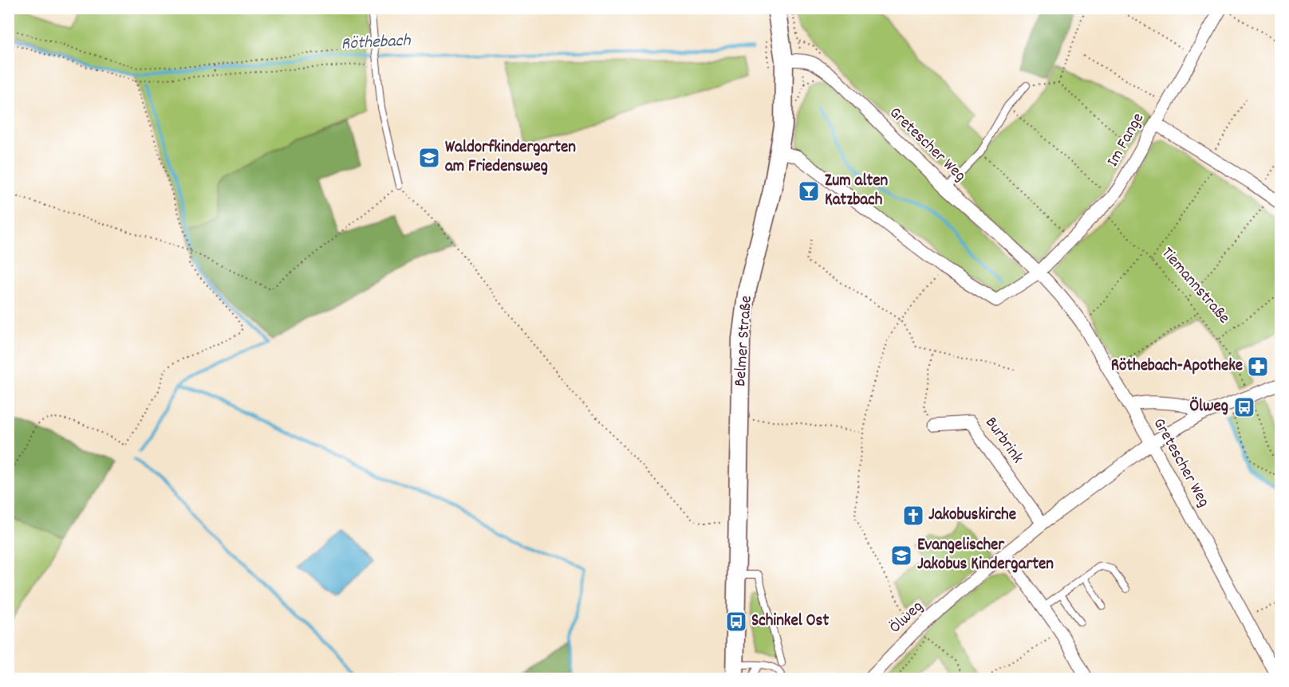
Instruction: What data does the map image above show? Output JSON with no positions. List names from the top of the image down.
{
  "streets": {
    "street": [
      "Im Fange",
      "Gretescher Weg",
      "Belmer Straße",
      "Burbrink",
      "Ölweg"
    ],
    "path": ["Tiemannstraße"]
  },
  "crossings": [
    ["Im Fange", "Gretescher Weg"],
    ["Im Fange", "Tiemannstraße"],
    ["Gretescher Weg", "Belmer Straße"],
    ["Gretescher Weg", "Ölweg"],
    ["Tiemannstraße", "Ölweg"],
    ["Burbrink", "Ölweg"]
  ],
  "water": ["Röthebach"],
  "places": {
    "school or university": ["Waldorfkindergarten am Friedensweg", "Evangelischer Jakobus Kindergarten"],
    "bar": ["Zum alten Katzbach"],
    "pharmacy": ["Röthebach-Apotheke"],
    "bus stop": ["Ölweg", "Schinkel Ost"],
    "church": ["Jakobuskirche"]
  }
}
